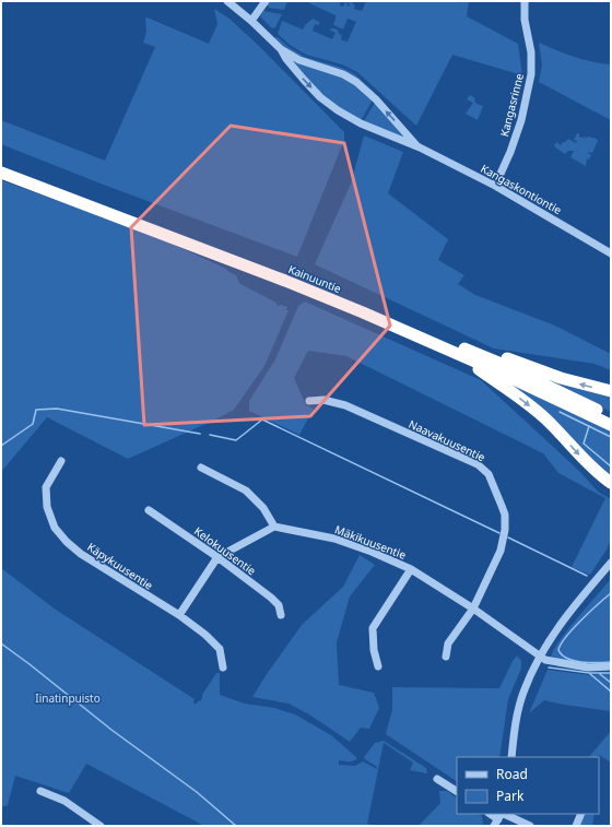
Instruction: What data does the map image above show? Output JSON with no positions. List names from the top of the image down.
{
  "streets": {
    "highway": ["Kainuuntie"],
    "street": [
      "Kangasrinne",
      "Kangaskontiontie",
      "Naavakuusentie",
      "Mäkikuusentie",
      "Kelokuusentie",
      "Käpykuusentie"
    ]
  },
  "crossings": [
    ["Kangasrinne", "Kangaskontiontie"],
    ["Naavakuusentie", "Mäkikuusentie"]
  ],
  "parks": ["Iinatinpuisto"],
  "legend": ["Road", "Park"]
}
